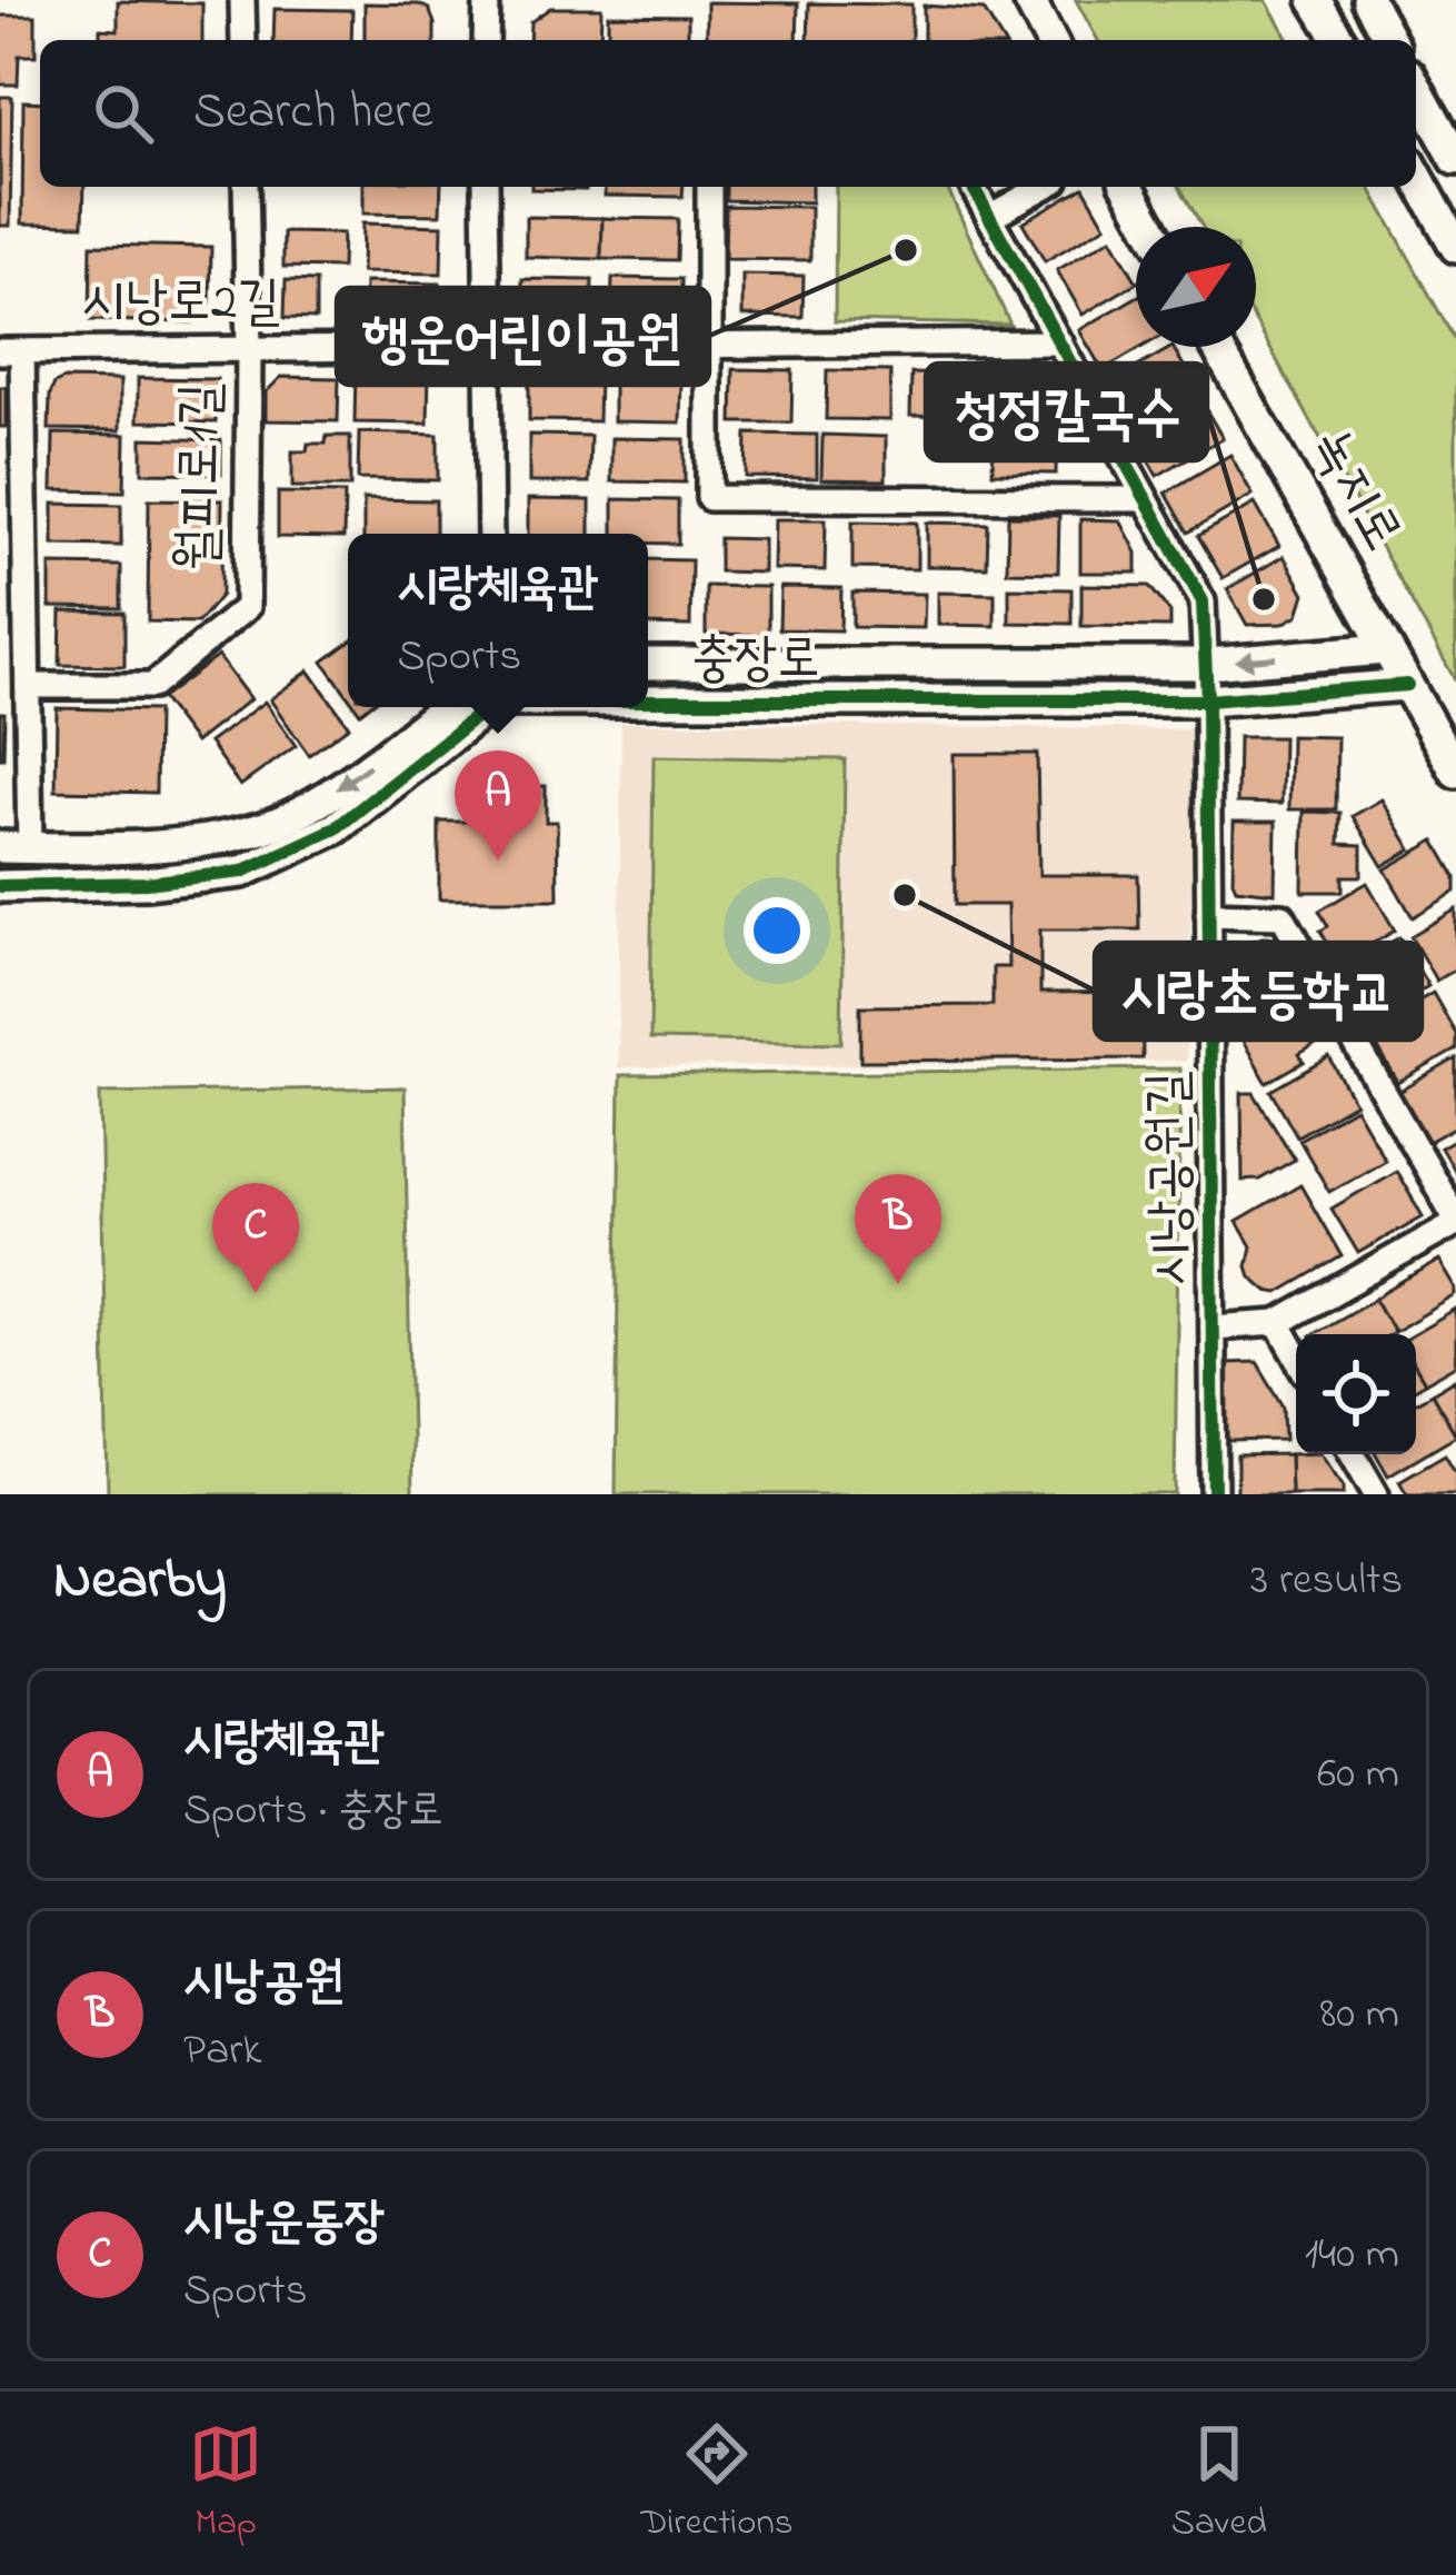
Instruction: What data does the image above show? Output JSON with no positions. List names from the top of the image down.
{
  "streets": {
    "street": [
      "시낭로2길",
      "월피로1길",
      "녹지로",
      "충장로",
      "시낭공원길"
    ]
  },
  "crossings": [
    ["시낭로2길", "월피로1길"],
    ["시낭로2길", "시낭공원길"],
    ["녹지로", "충장로"],
    ["충장로", "시낭공원길"]
  ],
  "places": ["행운어린이공원", "청정칼국수", "시랑초등학교"],
  "north": "top right",
  "page": {
    "search": "Search here",
    "popup": ["시랑체육관", "Sports"],
    "pins": ["A", "B", "C"],
    "heading": ["Nearby", "3 results"],
    "list": [
      {
        "mark": "A",
        "name": "시랑체육관",
        "note": "Sports · 충장로",
        "value": "60 m"
      },
      {
        "mark": "B",
        "name": "시낭공원",
        "note": "Park",
        "value": "80 m"
      },
      {
        "mark": "C",
        "name": "시낭운동장",
        "note": "Sports",
        "value": "140 m"
      }
    ],
    "nav": ["Map", "Directions", "Saved"]
  }
}
